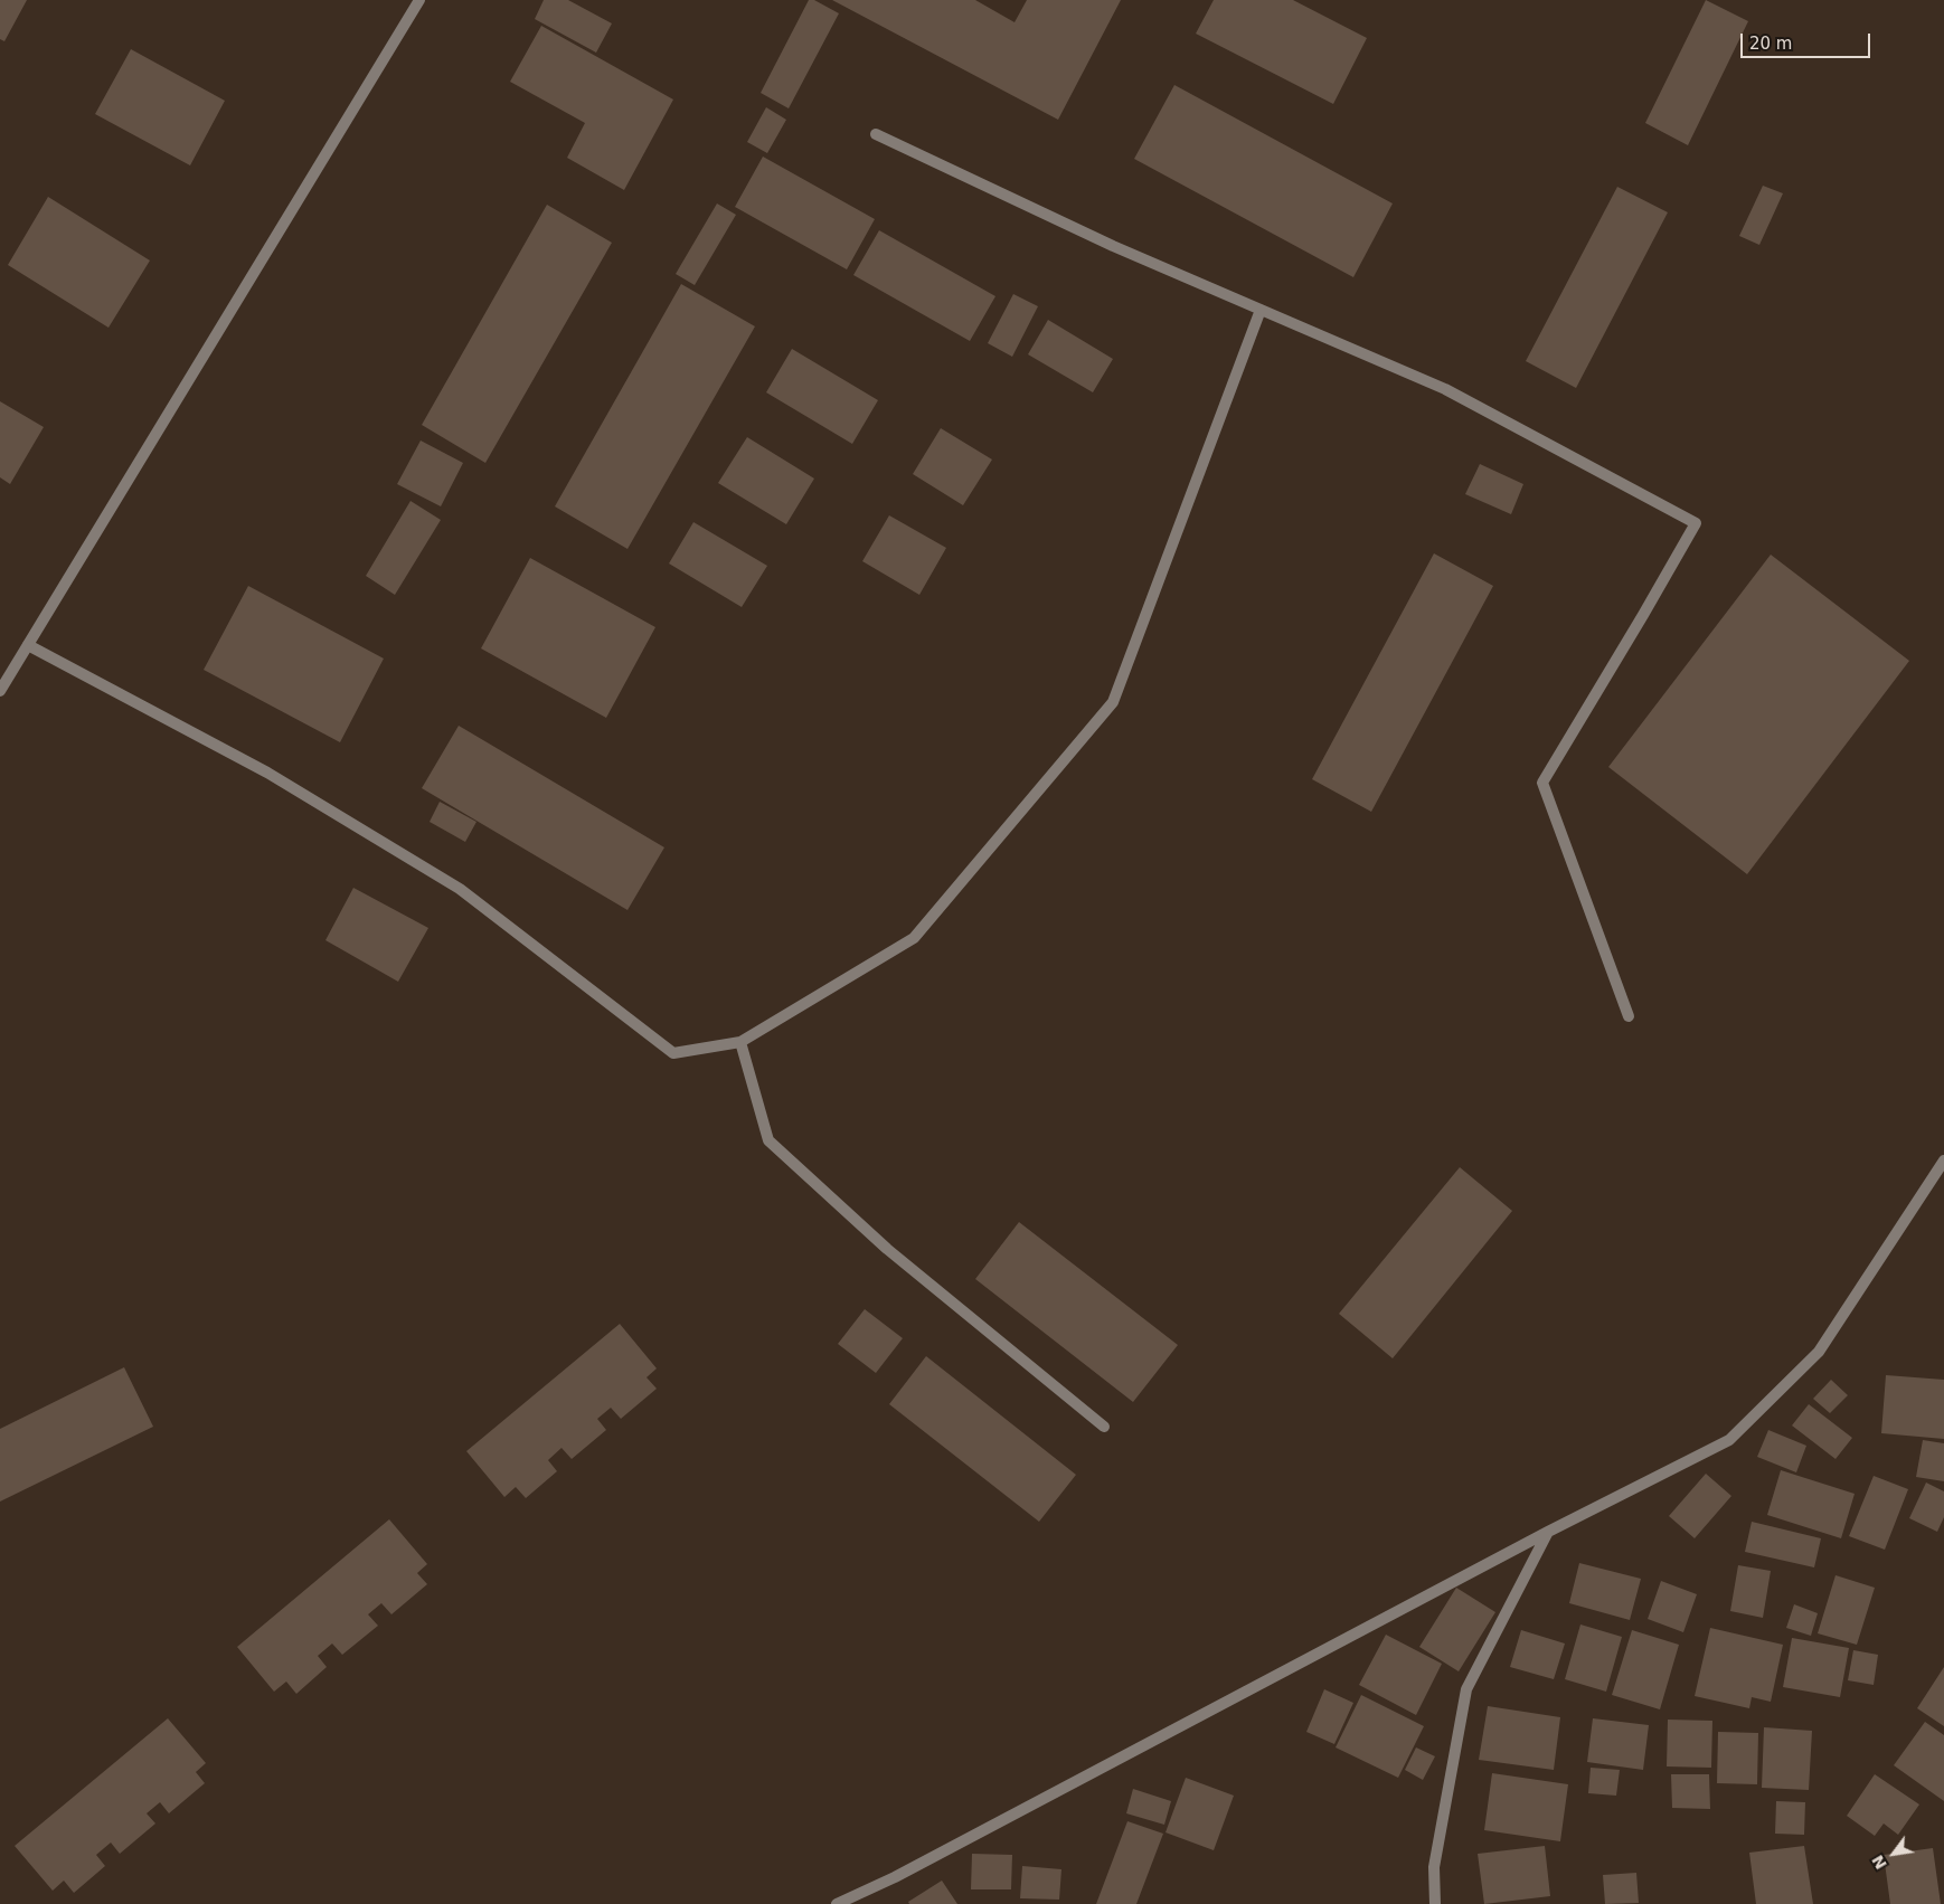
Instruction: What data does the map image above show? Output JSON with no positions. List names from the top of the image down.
{
  "scale_bar": "20 m",
  "north": "bottom left"
}
